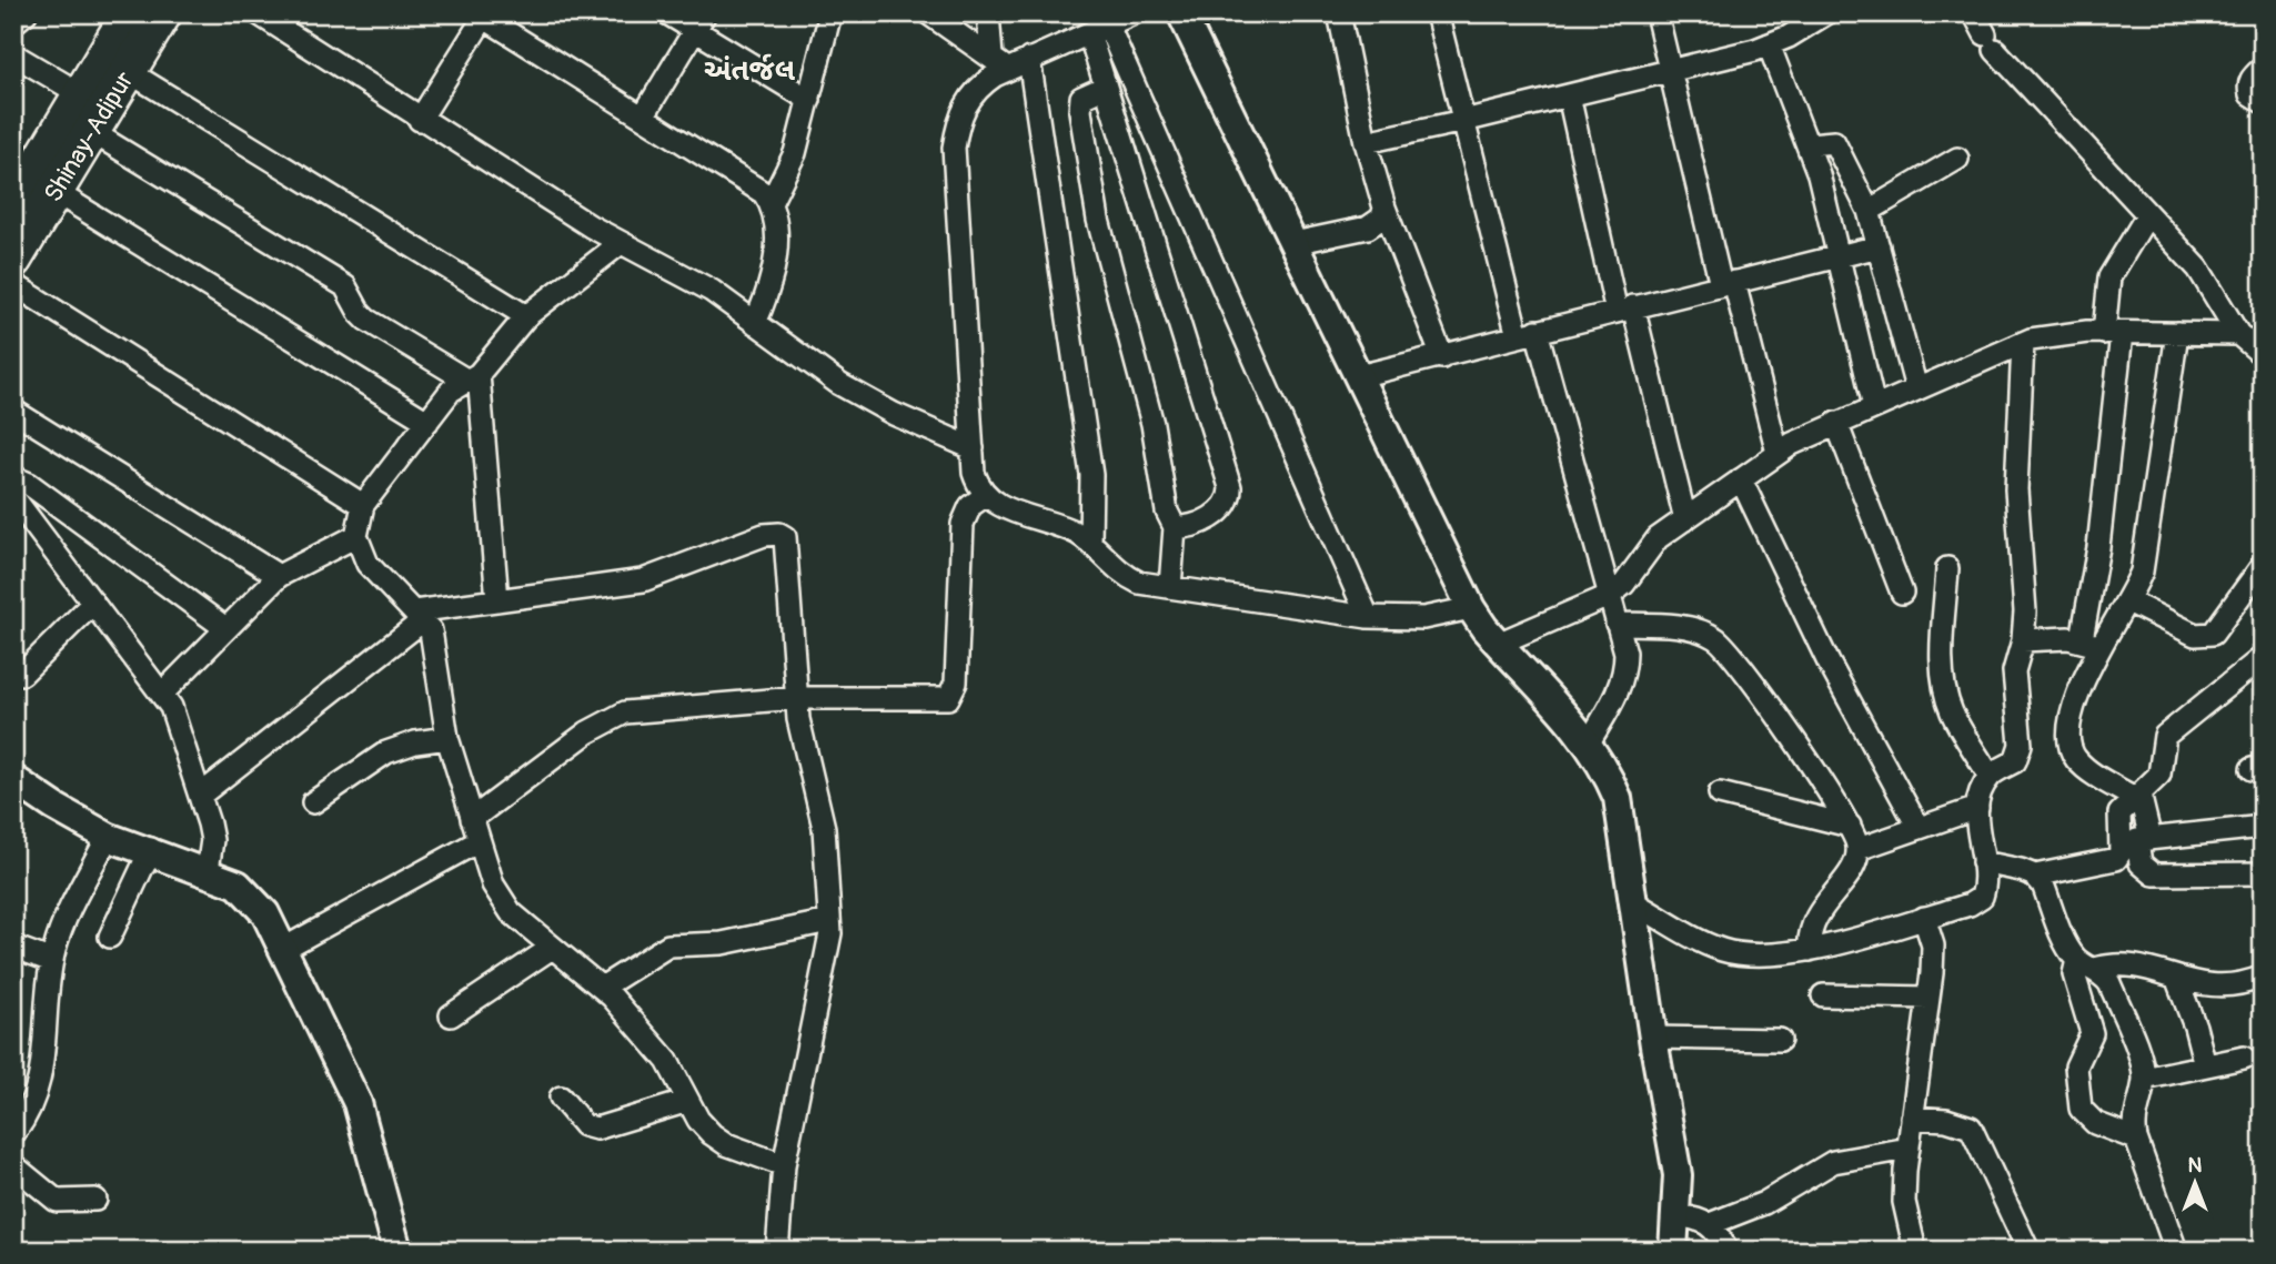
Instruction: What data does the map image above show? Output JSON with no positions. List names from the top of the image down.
{
  "streets": {
    "main road": ["Shinay-Adipur"]
  },
  "districts": ["અંતર્જલ"],
  "north": "top"
}
